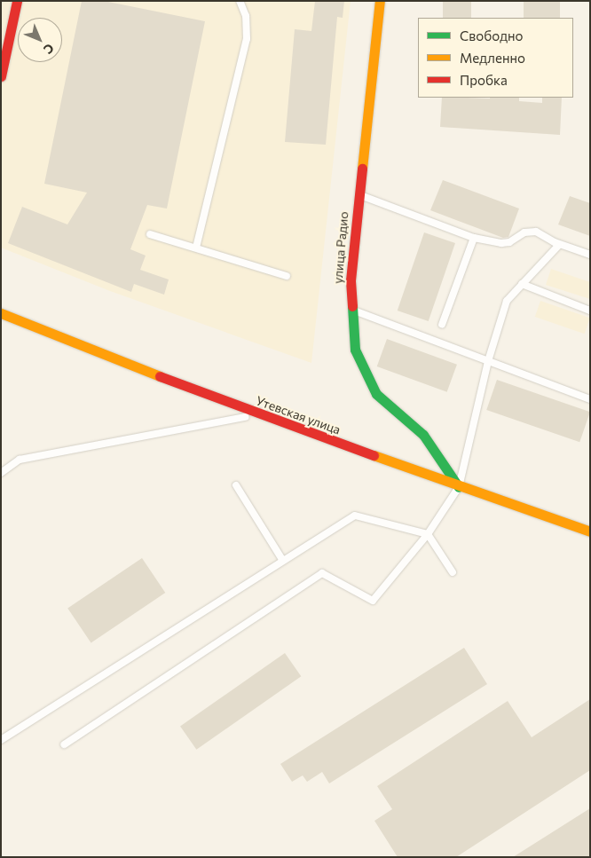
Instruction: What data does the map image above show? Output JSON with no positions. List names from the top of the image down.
{
  "streets": {
    "main road": ["улица Радио", "Утевская улица"]
  },
  "crossings": [
    ["улица Радио", "Утевская улица"]
  ],
  "legend": ["Свободно", "Медленно", "Пробка"],
  "north": "bottom right"
}
